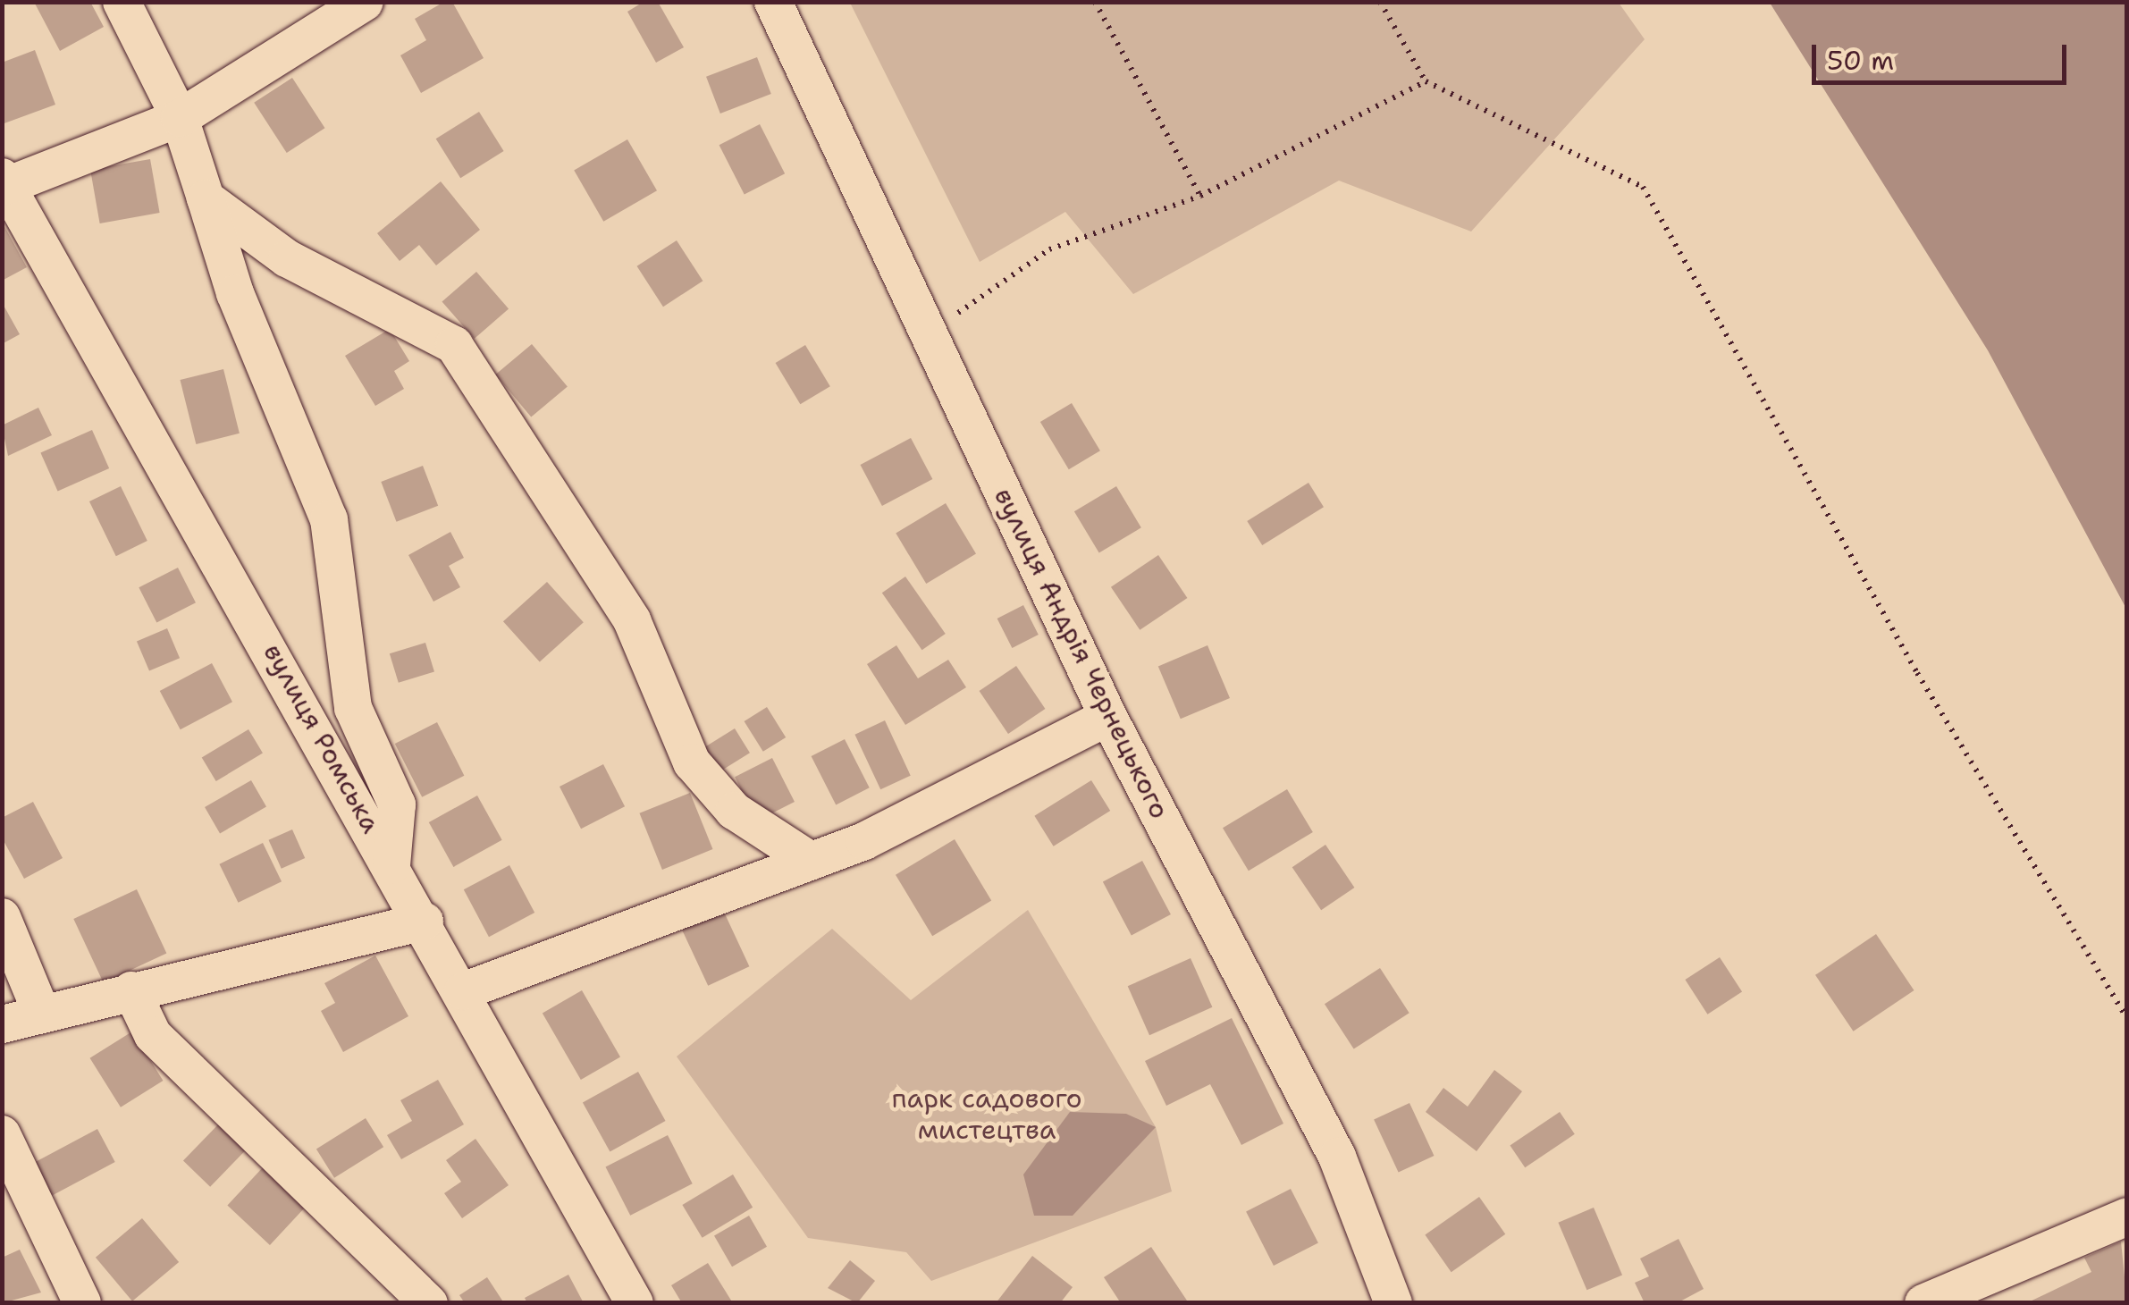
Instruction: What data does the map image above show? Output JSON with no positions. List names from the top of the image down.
{
  "streets": {
    "street": ["вулиця Андрія Чернецького", "вулиця Ромська"]
  },
  "parks": ["парк садового мистецтва"],
  "scale_bar": "50 m"
}
